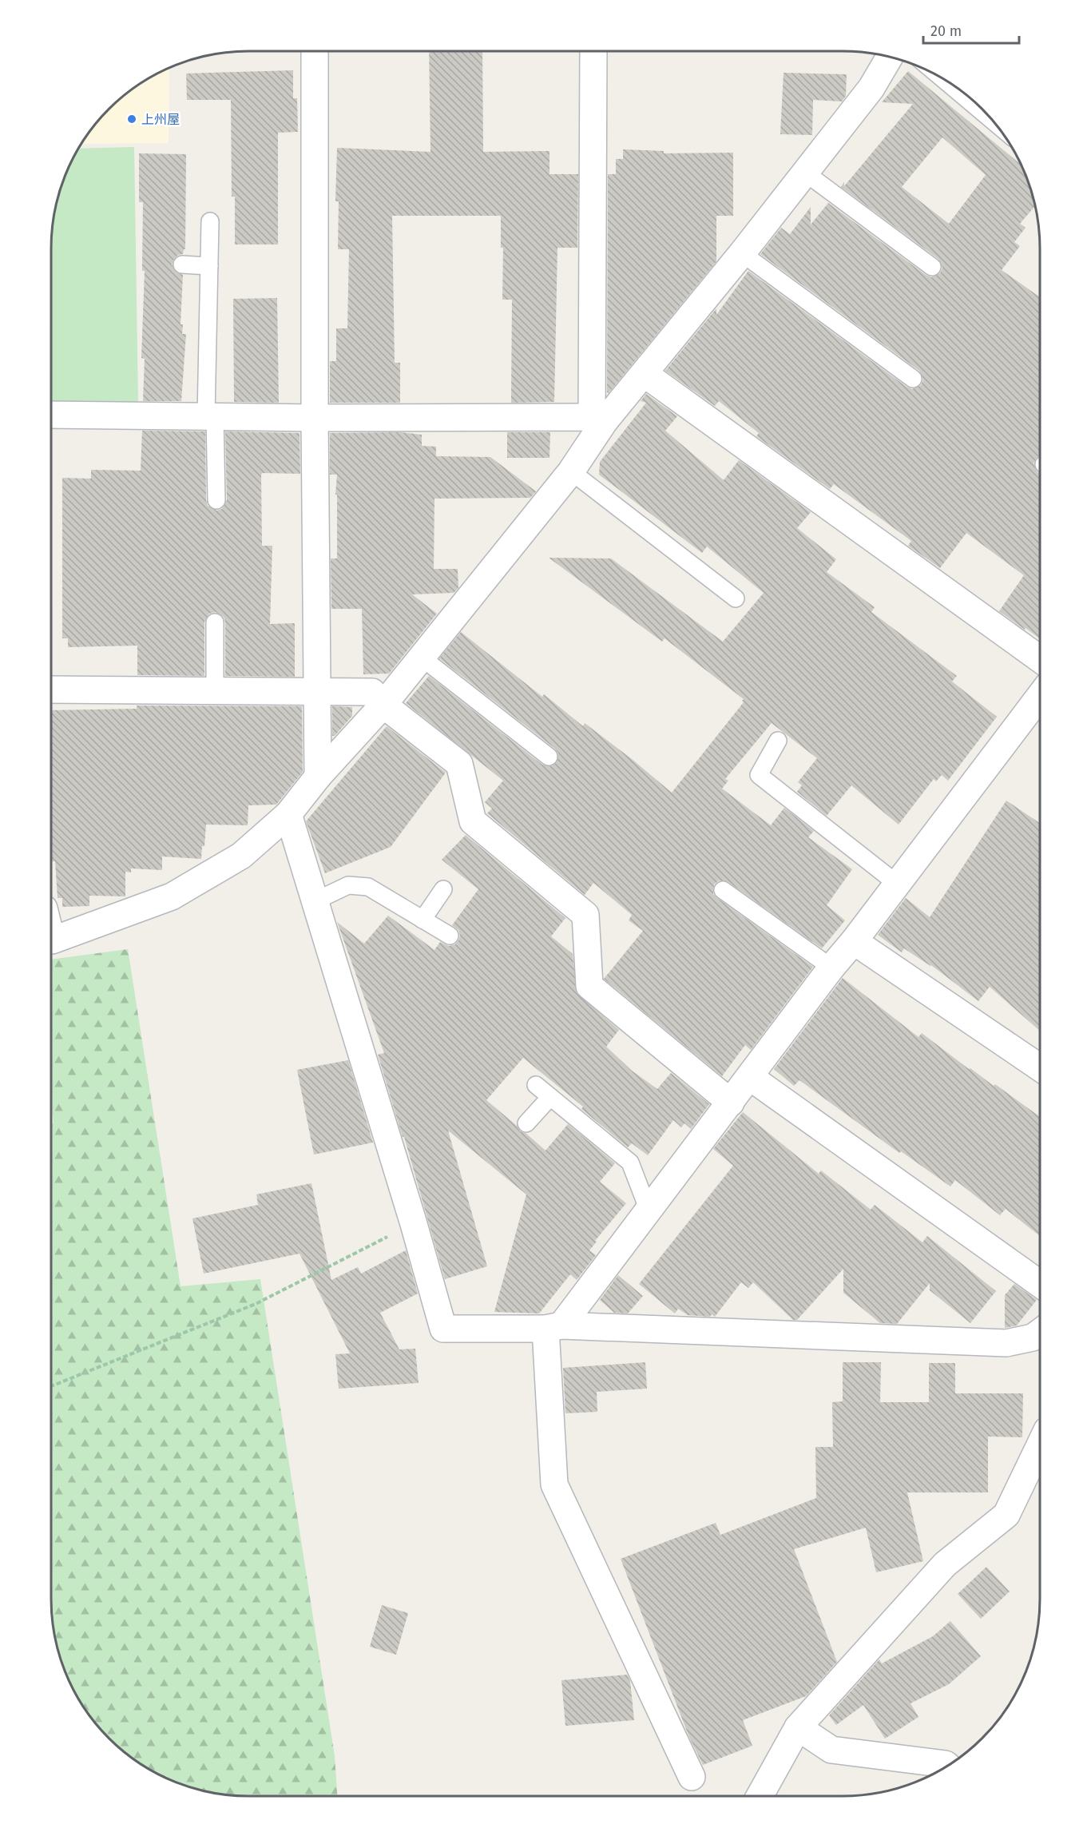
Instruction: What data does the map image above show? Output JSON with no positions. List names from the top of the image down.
{
  "places": ["上州屋"],
  "scale_bar": "20 m"
}
